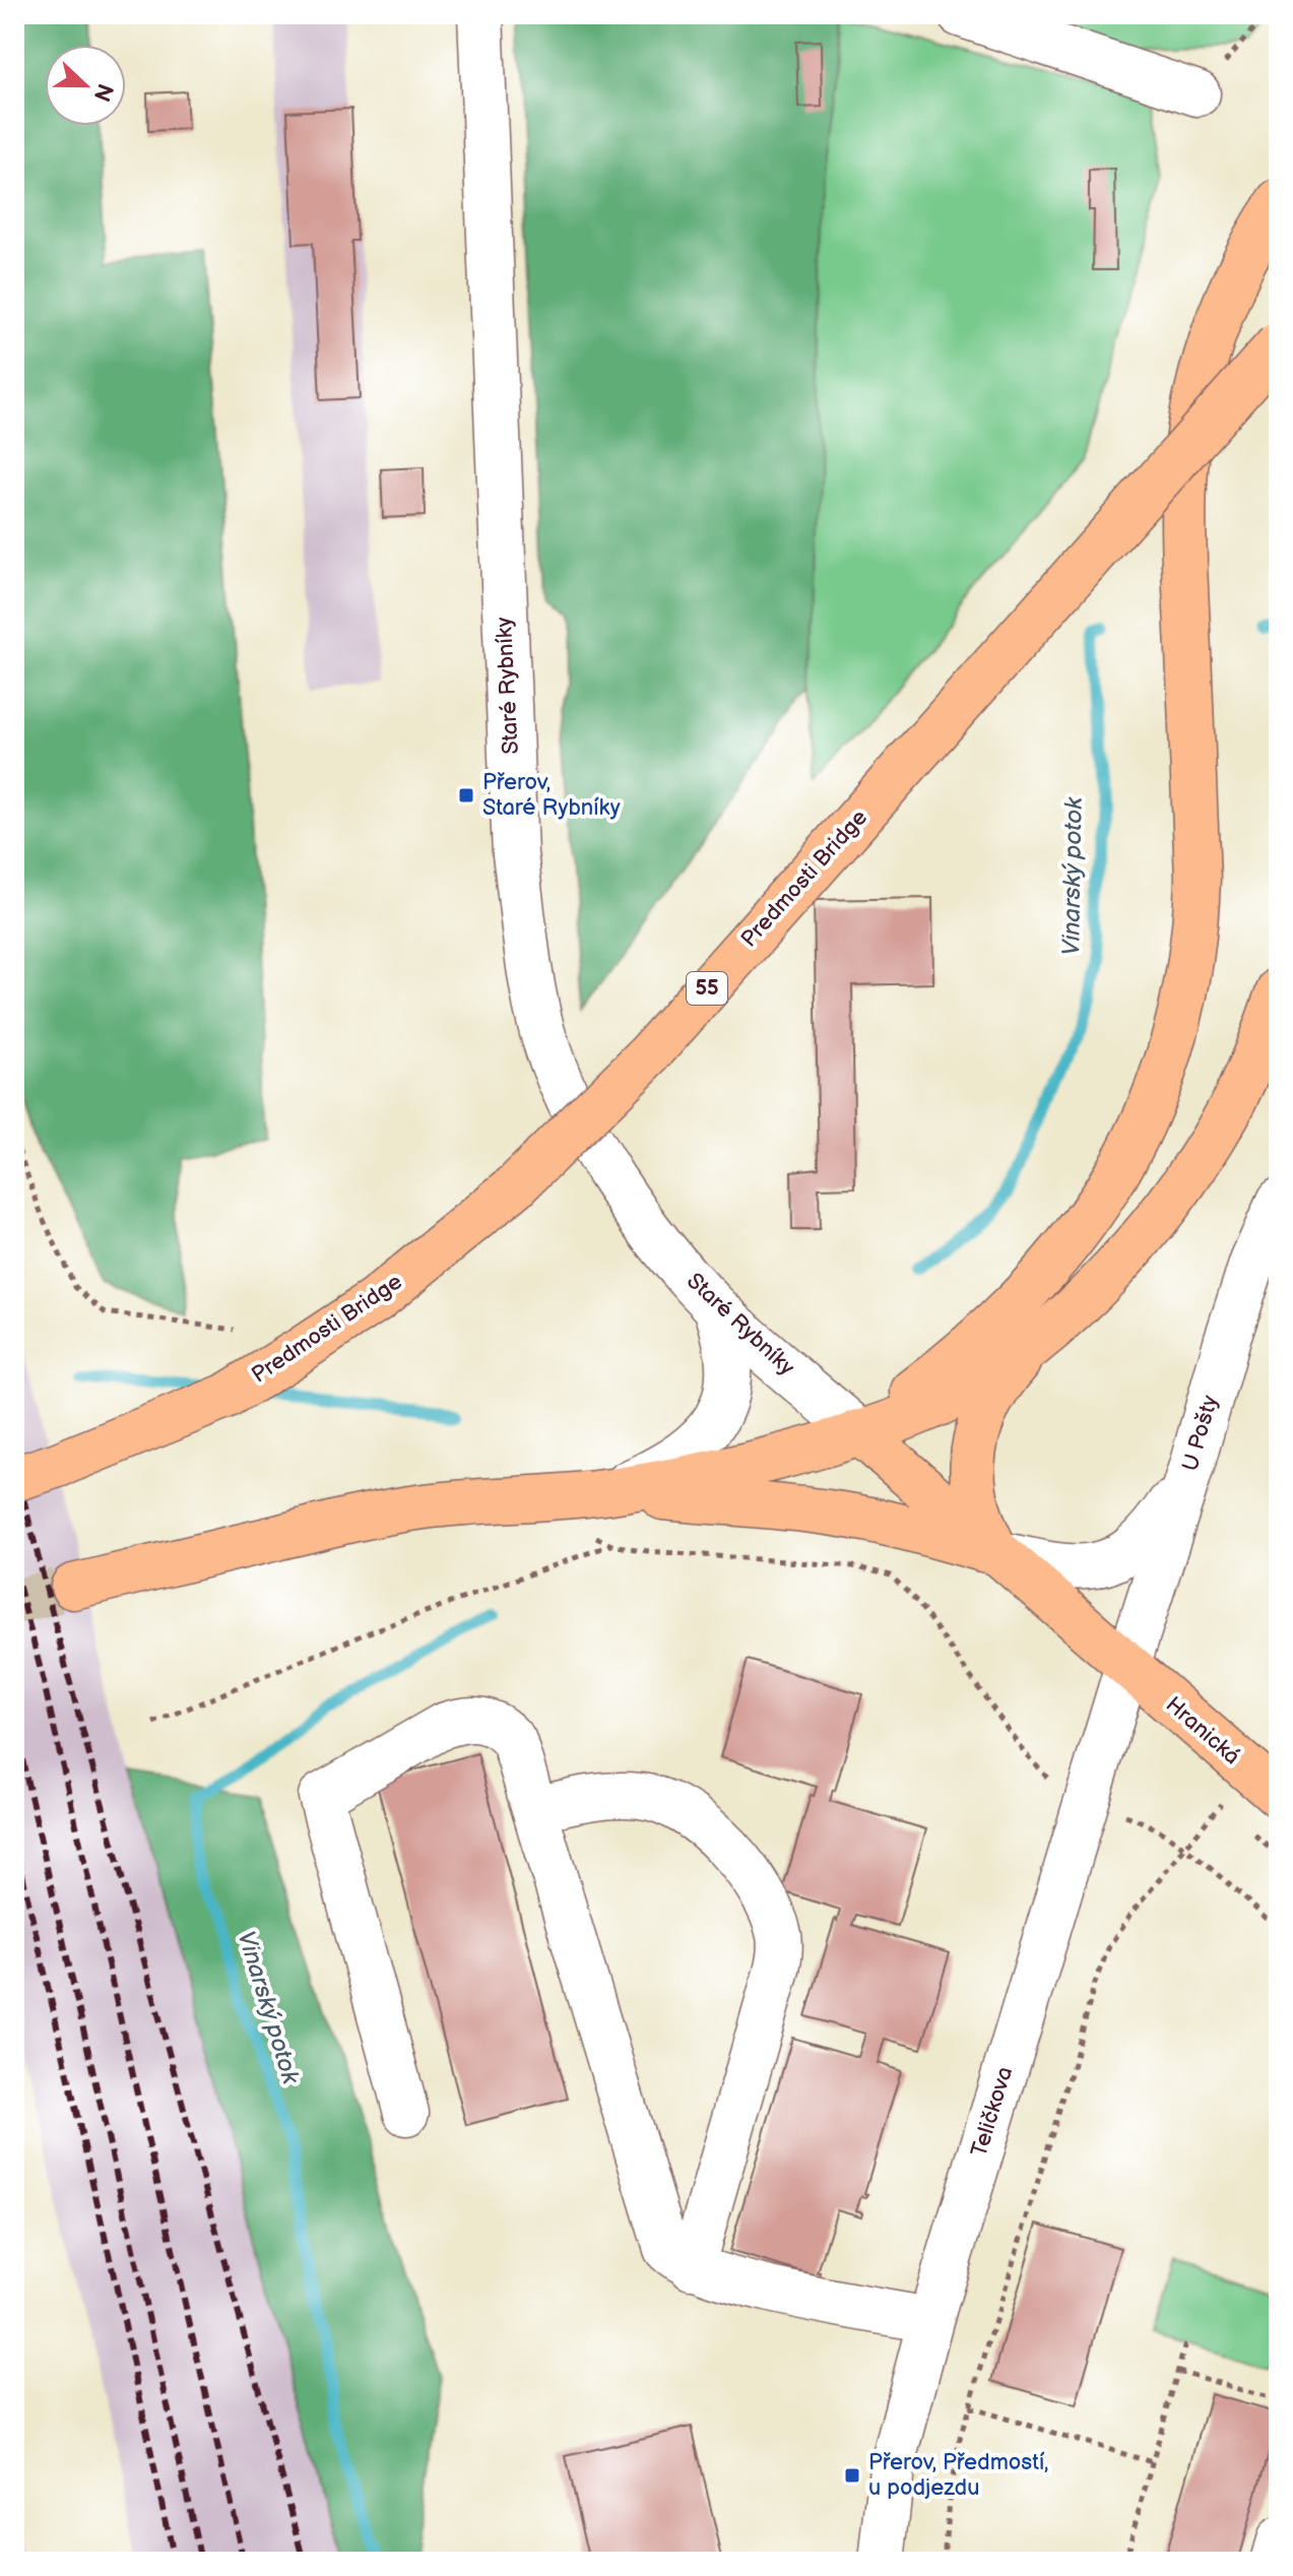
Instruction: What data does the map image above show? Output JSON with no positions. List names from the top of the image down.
{
  "streets": {
    "main road": ["Predmosti Bridge", "55", "Hranická"],
    "street": ["Staré Rybníky", "U Pošty", "Teličkova"]
  },
  "crossings": [
    ["Staré Rybníky", "Hranická"],
    ["U Pošty", "Hranická"],
    ["U Pošty", "Teličkova"],
    ["Hranická", "Teličkova"]
  ],
  "water": ["Vinarský potok"],
  "places": {
    "transit": ["Přerov, Staré Rybníky", "Přerov, Předmostí, u podjezdu"]
  },
  "north": "right"
}
